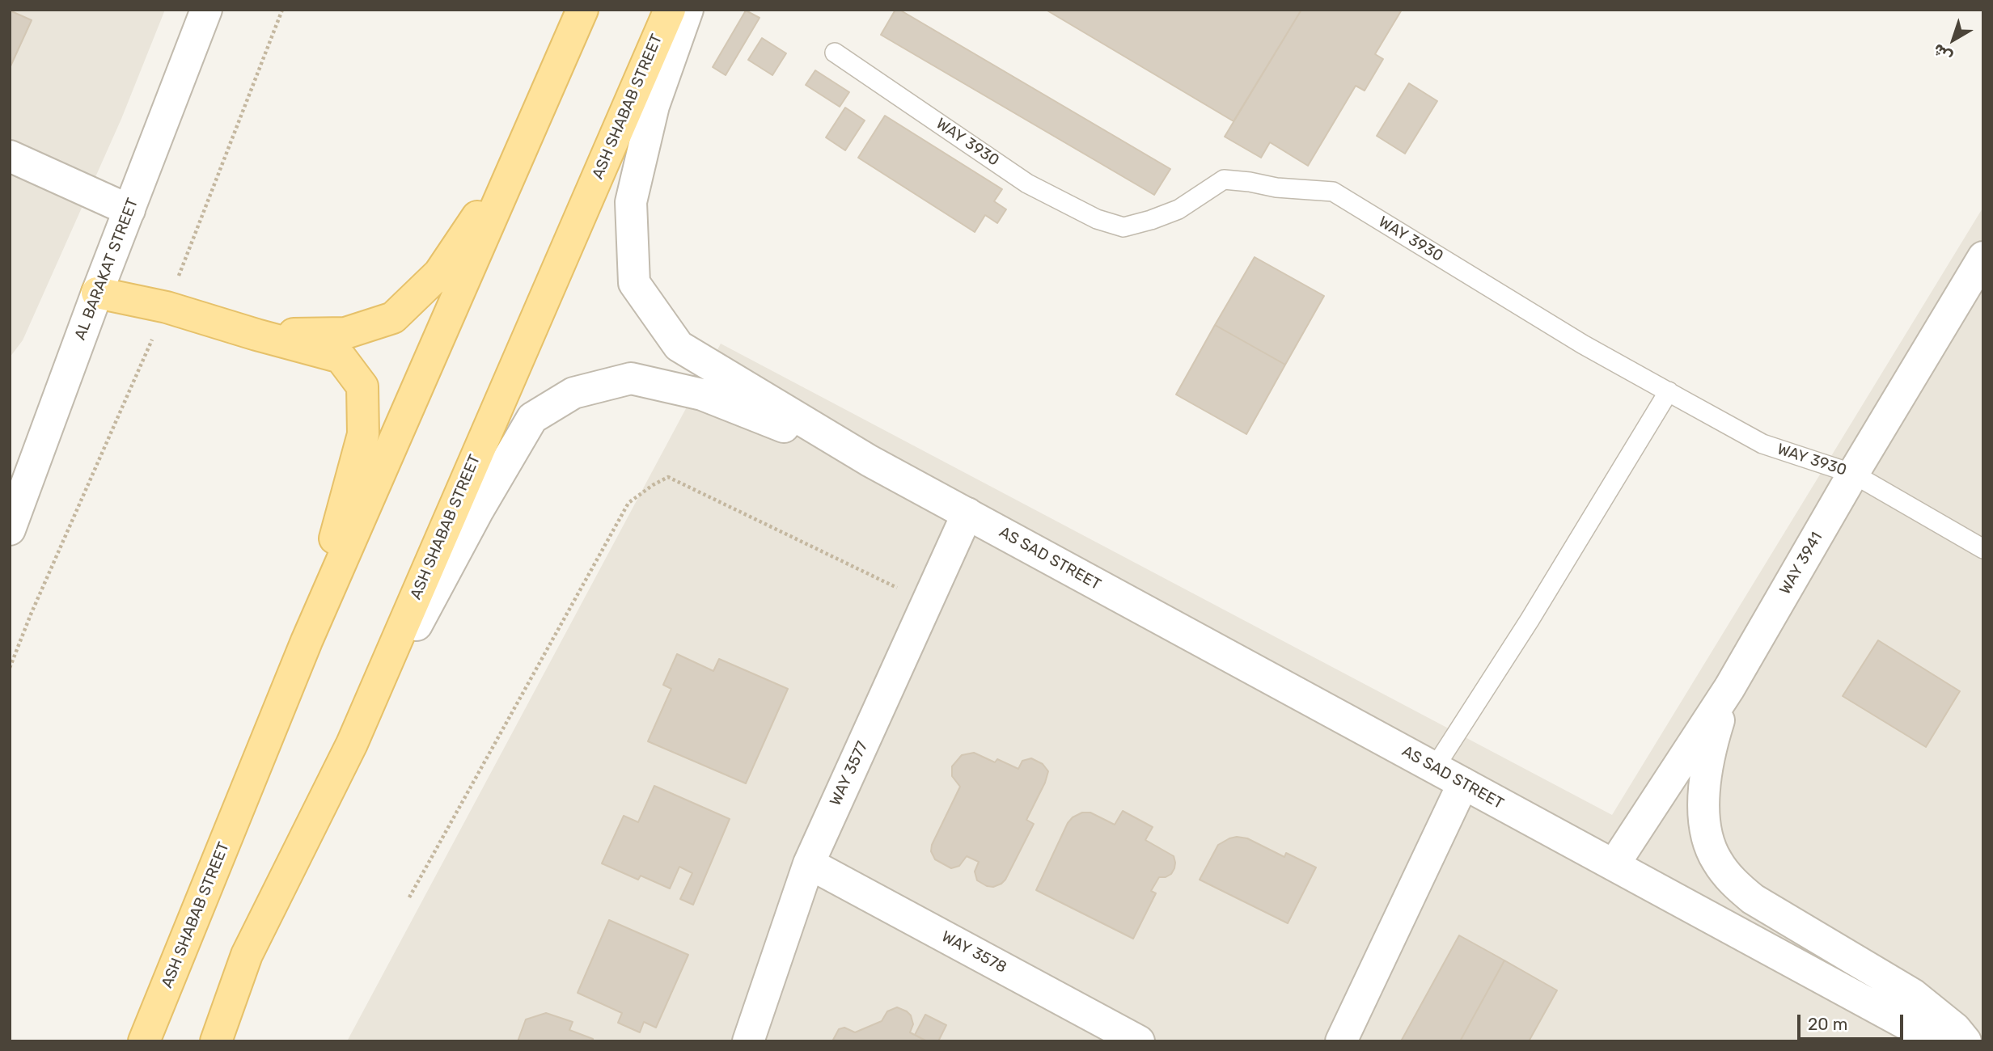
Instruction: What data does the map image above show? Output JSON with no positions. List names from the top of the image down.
{
  "streets": {
    "main road": ["ASH SHABAB STREET"],
    "street": [
      "AL BARAKAT STREET",
      "AS SAD STREET",
      "WAY 3941",
      "WAY 3577",
      "WAY 3578"
    ],
    "lane": ["WAY 3930"]
  },
  "crossings": [
    ["WAY 3930", "WAY 3941"],
    ["AS SAD STREET", "WAY 3941"],
    ["AS SAD STREET", "WAY 3577"],
    ["WAY 3577", "WAY 3578"]
  ],
  "scale_bar": "20 m",
  "north": "bottom left"
}
